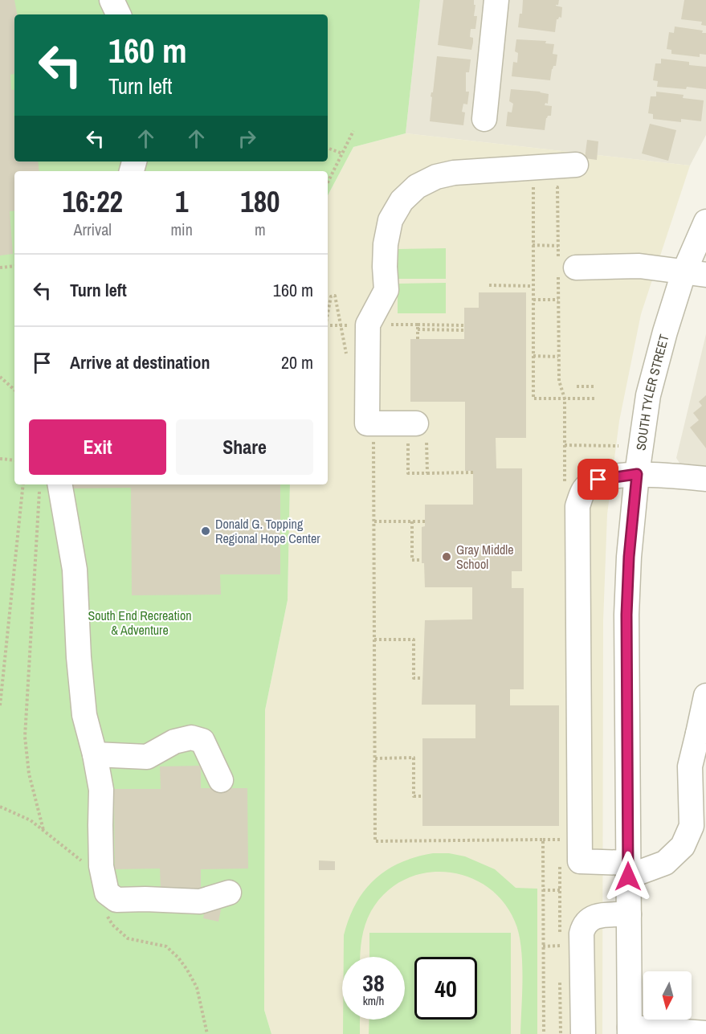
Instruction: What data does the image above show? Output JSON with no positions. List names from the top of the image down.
{
  "streets": {
    "street": ["SOUTH TYLER STREET"]
  },
  "parks": ["South End Recreation & Adventure"],
  "places": ["Donald G. Topping Regional Hope Center", "Gray Middle School"],
  "north": "bottom",
  "page": {
    "turn": ["160 m", "Turn left"],
    "eta": [
      "16:22",
      "Arrival",
      "1",
      "min",
      "180",
      "m"
    ],
    "list": [
      {
        "name": "Turn left",
        "value": "160 m"
      },
      {
        "name": "Arrive at destination",
        "value": "20 m"
      }
    ],
    "buttons": ["Exit", "Share"],
    "speed": "38 km/h",
    "limit": "40"
  }
}
